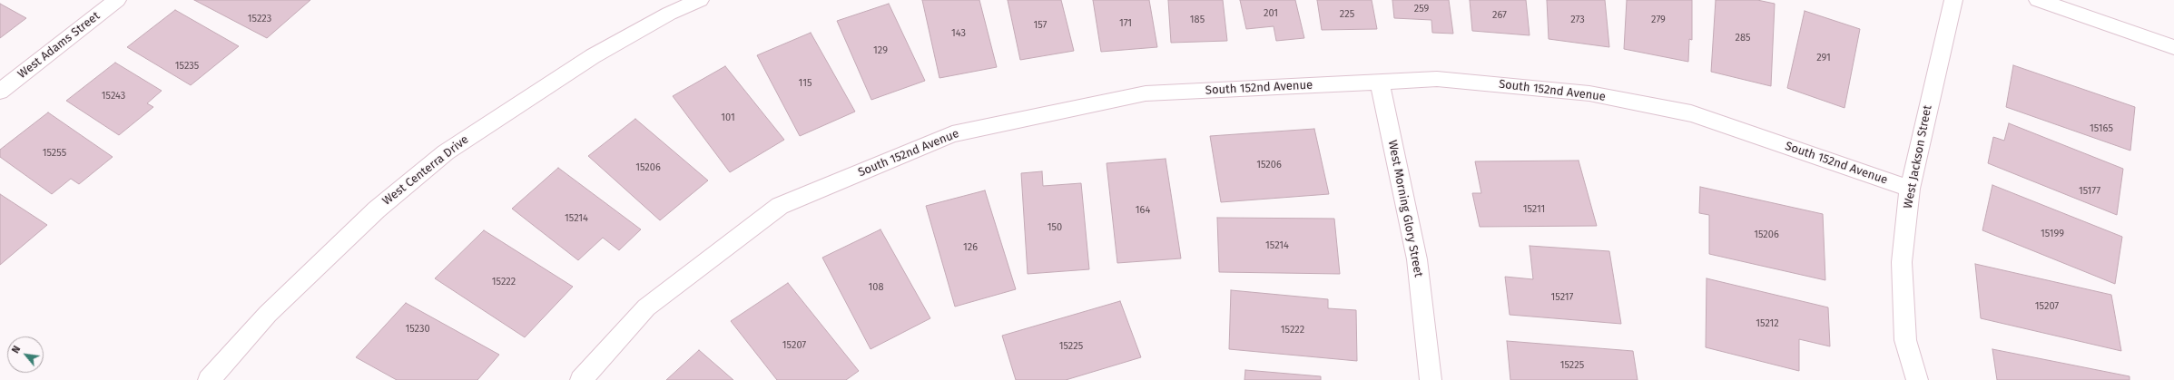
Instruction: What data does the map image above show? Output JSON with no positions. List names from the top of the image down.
{
  "streets": {
    "street": [
      "West Adams Street",
      "South 152nd Avenue",
      "West Jackson Street",
      "West Centerra Drive",
      "West Morning Glory Street"
    ]
  },
  "crossings": [
    ["South 152nd Avenue", "West Jackson Street"],
    ["South 152nd Avenue", "West Morning Glory Street"]
  ],
  "house_numbers": [
    "259",
    "201",
    "225",
    "267",
    "15223",
    "185",
    "273",
    "279",
    "171",
    "157",
    "143",
    "285",
    "129",
    "291",
    "15235",
    "115",
    "15243",
    "101",
    "15165",
    "15255",
    "15206",
    "15206",
    "15177",
    "15211",
    "164",
    "15214",
    "150",
    "15199",
    "15206",
    "15214",
    "126",
    "15222",
    "108",
    "15217",
    "15207",
    "15212",
    "15230",
    "15222",
    "15207",
    "15225",
    "15225"
  ],
  "north": "top left"
}
